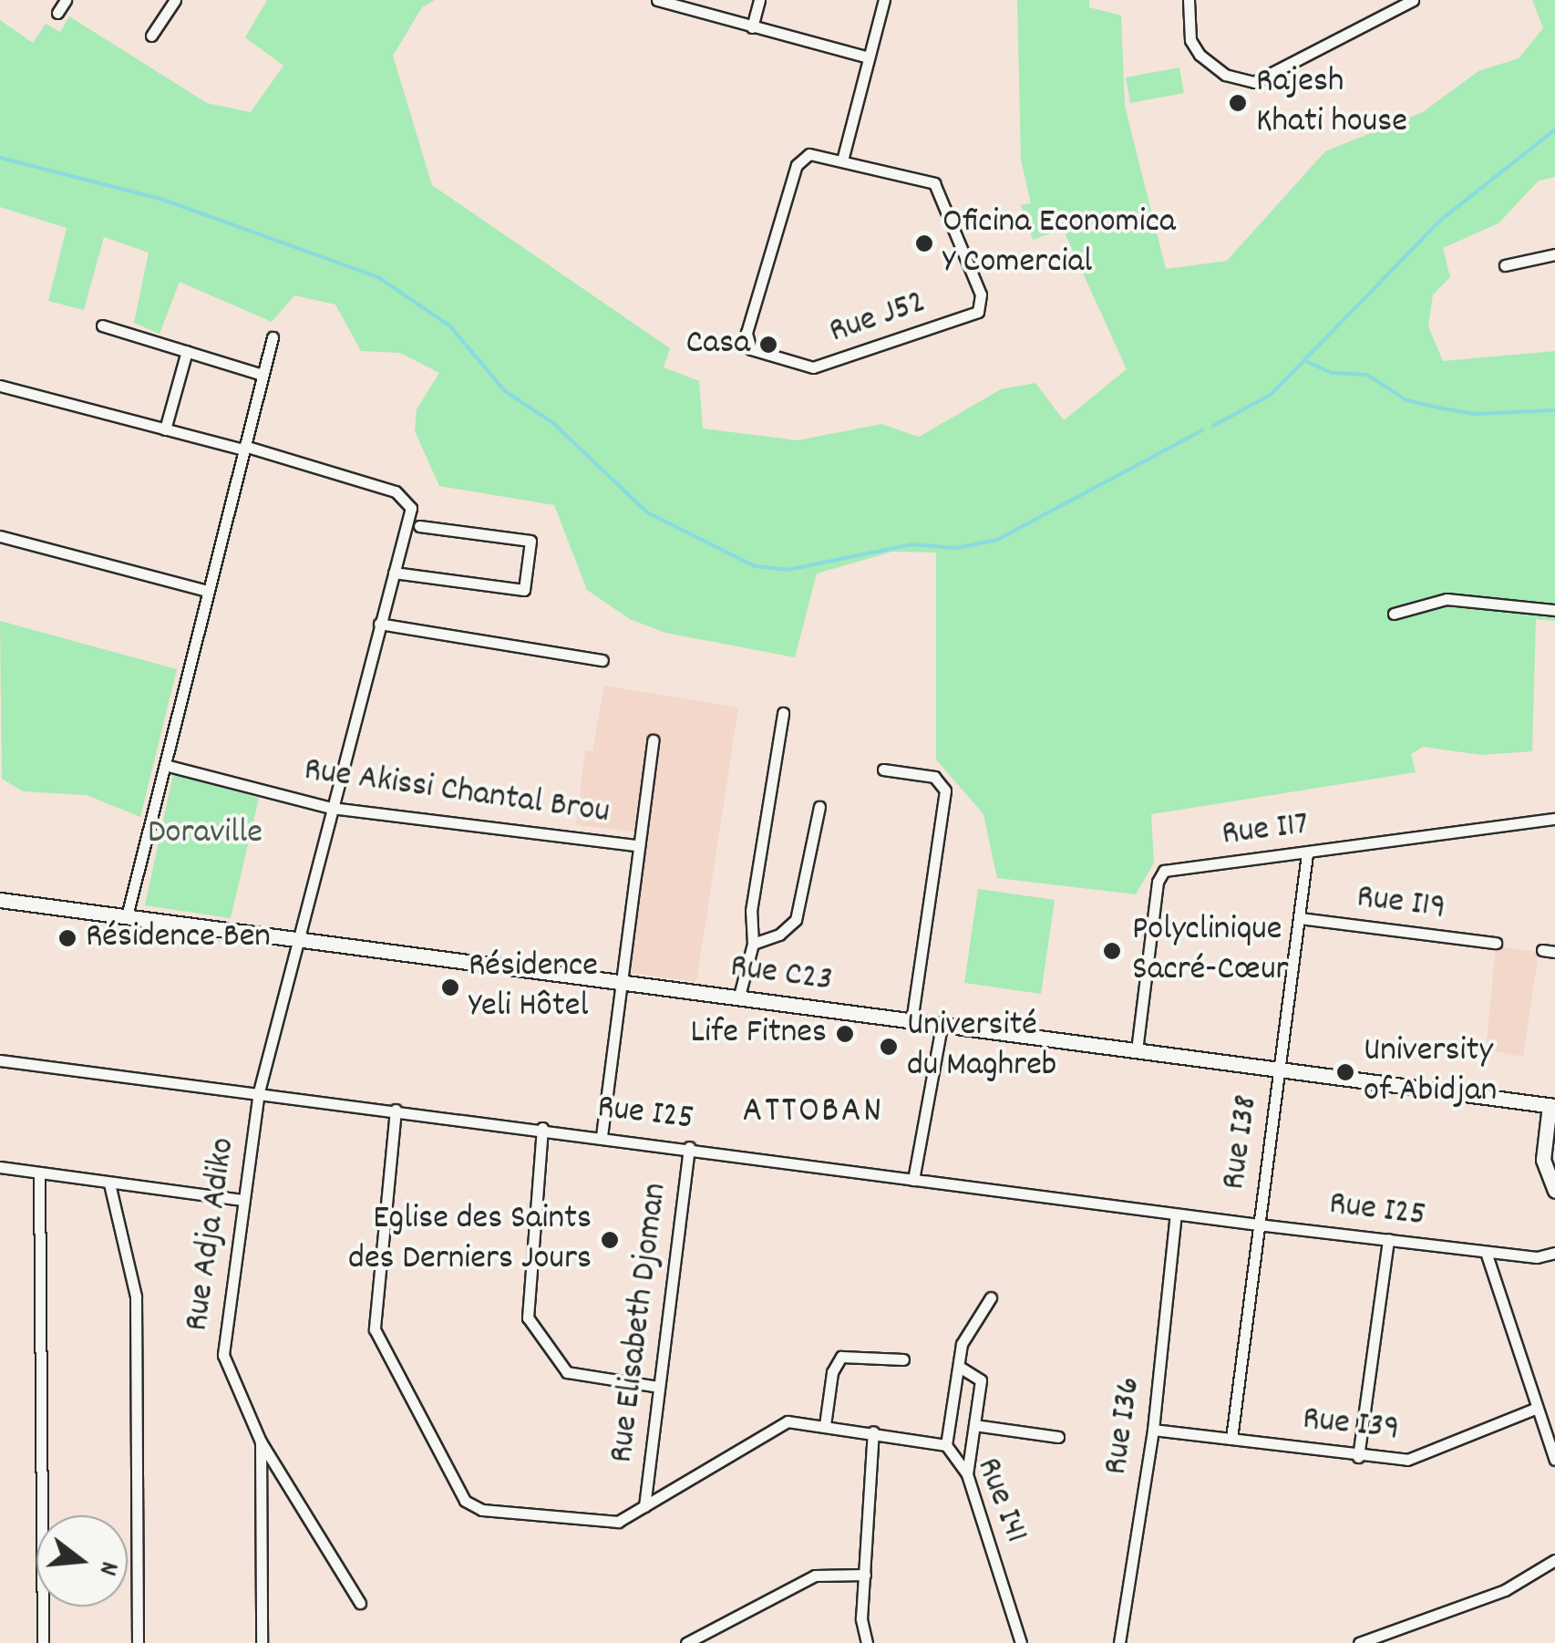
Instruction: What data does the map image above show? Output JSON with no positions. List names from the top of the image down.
{
  "streets": {
    "street": [
      "Rue J52",
      "Rue Akissi Chantal Brou",
      "Rue I17",
      "Rue I19",
      "Rue C23",
      "Rue I25",
      "Rue I38",
      "Rue Adja Adiko",
      "Rue Elisabeth Djoman",
      "Rue I39",
      "Rue I36",
      "Rue I41"
    ]
  },
  "crossings": [
    ["Rue Akissi Chantal Brou", "Rue Adja Adiko"],
    ["Rue I17", "Rue C23"],
    ["Rue I17", "Rue I38"],
    ["Rue I19", "Rue I38"],
    ["Rue C23", "Rue I38"],
    ["Rue C23", "Rue Adja Adiko"],
    ["Rue I25", "Rue I38"],
    ["Rue I25", "Rue Adja Adiko"],
    ["Rue I25", "Rue Elisabeth Djoman"],
    ["Rue I25", "Rue I36"],
    ["Rue I25", "Rue I41"],
    ["Rue I38", "Rue I39"],
    ["Rue Elisabeth Djoman", "Rue I41"],
    ["Rue I39", "Rue I36"]
  ],
  "districts": ["ATTOBAN"],
  "parks": ["Doraville"],
  "places": [
    "Rajesh Khati house",
    "Oficina Economica Y Comercial",
    "Casa",
    "Résidence Ben",
    "Polyclinique Sacré-Cœur",
    "Résidence Yeli Hôtel",
    "Life Fitnes",
    "Université du Maghreb",
    "University of Abidjan",
    "Eglise des Saints des Derniers Jours"
  ],
  "north": "right"
}
